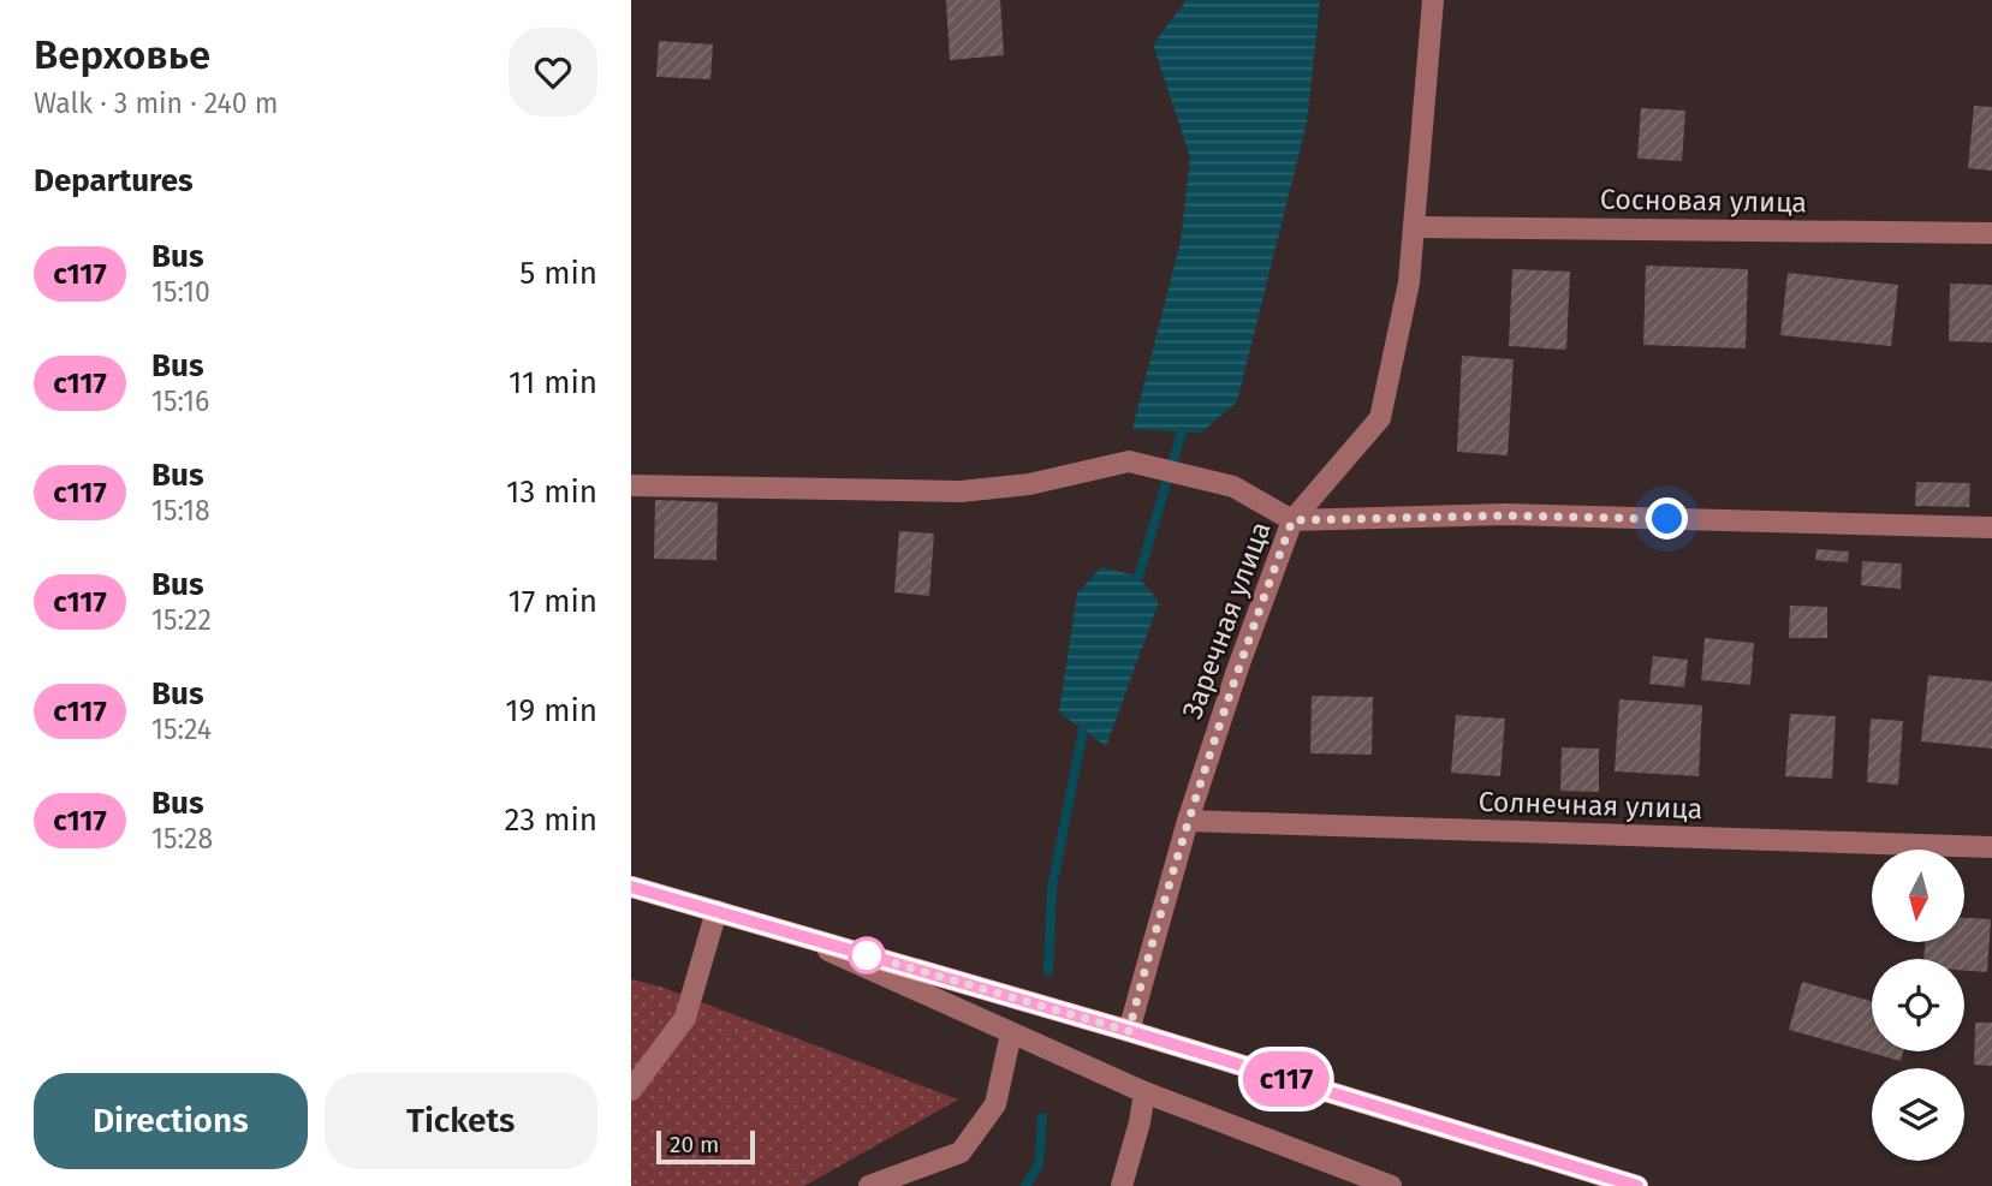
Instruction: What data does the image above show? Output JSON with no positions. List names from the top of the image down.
{
  "streets": {
    "street": ["Сосновая улица", "Заречная улица", "Солнечная улица"]
  },
  "crossings": [
    ["Сосновая улица", "Заречная улица"],
    ["Заречная улица", "Солнечная улица"]
  ],
  "lines": ["bus line с117"],
  "scale_bar": "20 m",
  "north": "bottom",
  "page": {
    "heading": [
      ["Верховье", "Walk · 3 min · 240 m"],
      "Departures"
    ],
    "on_map": "с117",
    "list": [
      {
        "mark": "с117",
        "name": "Bus",
        "note": "15:10",
        "value": "5 min"
      },
      {
        "mark": "с117",
        "name": "Bus",
        "note": "15:16",
        "value": "11 min"
      },
      {
        "mark": "с117",
        "name": "Bus",
        "note": "15:18",
        "value": "13 min"
      },
      {
        "mark": "с117",
        "name": "Bus",
        "note": "15:22",
        "value": "17 min"
      },
      {
        "mark": "с117",
        "name": "Bus",
        "note": "15:24",
        "value": "19 min"
      },
      {
        "mark": "с117",
        "name": "Bus",
        "note": "15:28",
        "value": "23 min"
      }
    ],
    "buttons": ["Directions", "Tickets"],
    "scale": "20 m"
  }
}
